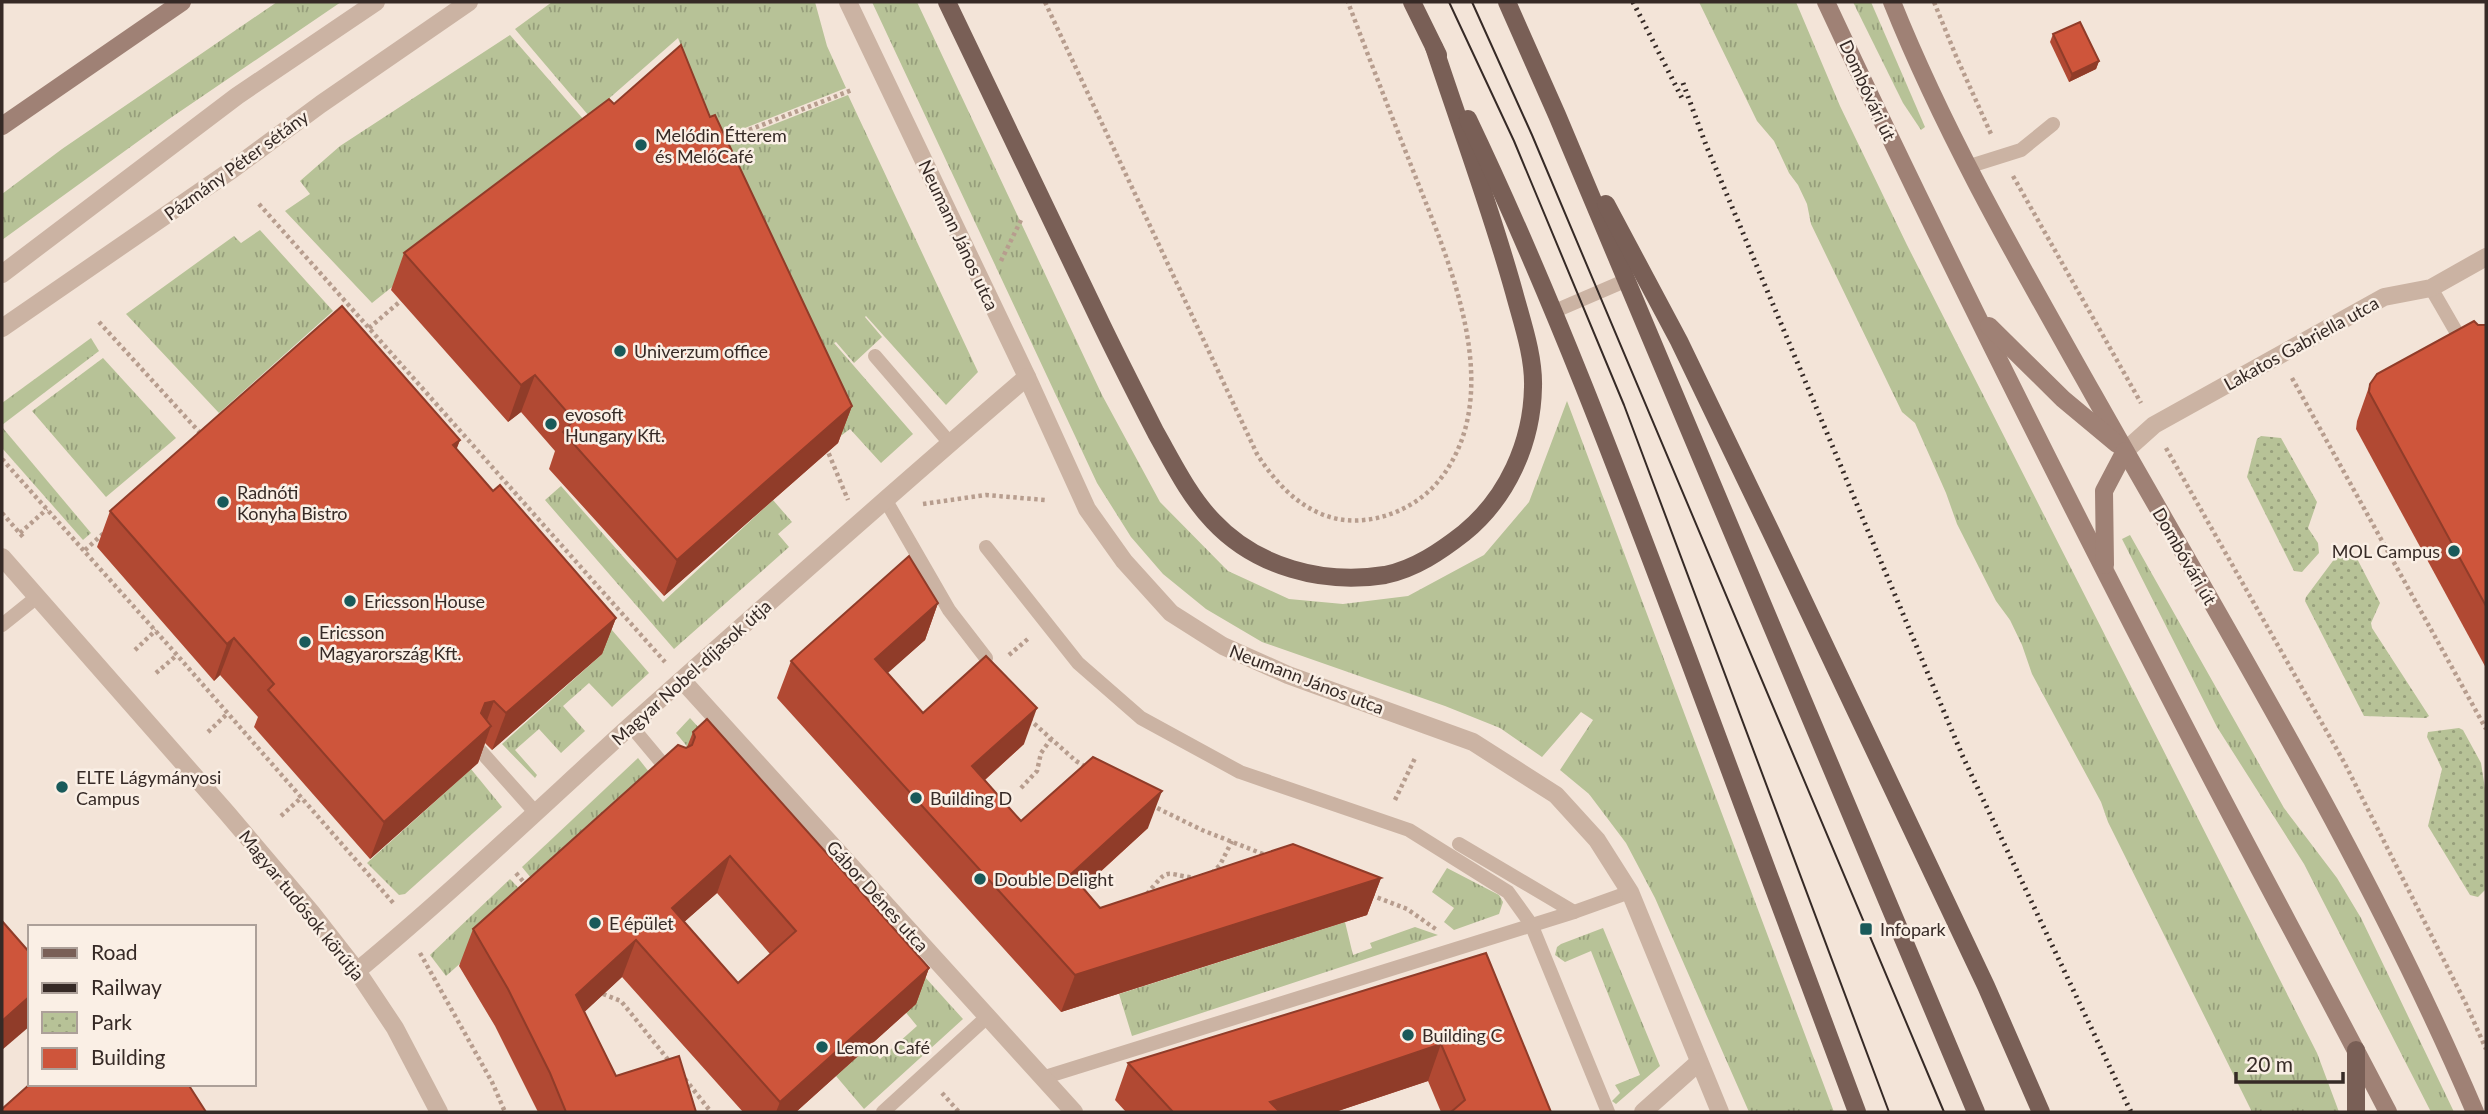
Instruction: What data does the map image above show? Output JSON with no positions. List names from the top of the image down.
{
  "streets": {
    "main road": ["Dombóvári út"],
    "street": [
      "Pázmány Péter sétány",
      "Neumann János utca",
      "Lakatos Gabriella utca",
      "Magyar Nobel-díjasok útja",
      "Gábor Dénes utca",
      "Magyar tudósok körútja"
    ]
  },
  "crossings": [
    ["Dombóvári út", "Lakatos Gabriella utca"],
    ["Neumann János utca", "Magyar Nobel-díjasok útja"],
    ["Magyar Nobel-díjasok útja", "Gábor Dénes utca"],
    ["Magyar Nobel-díjasok útja", "Magyar tudósok körútja"]
  ],
  "places": {
    "other": [
      "Melódin Étterem és MelóCafé",
      "Univerzum office",
      "evosoft Hungary Kft.",
      "Radnóti Konyha Bistro",
      "MOL Campus",
      "Ericsson House",
      "Ericsson Magyarország Kft.",
      "ELTE Lágymányosi Campus",
      "Building D",
      "Double Delight",
      "E épület",
      "Building C",
      "Lemon Café"
    ],
    "transit": ["Infopark"]
  },
  "legend": [
    "Road",
    "Railway",
    "Park",
    "Building"
  ],
  "scale_bar": "20 m"
}
